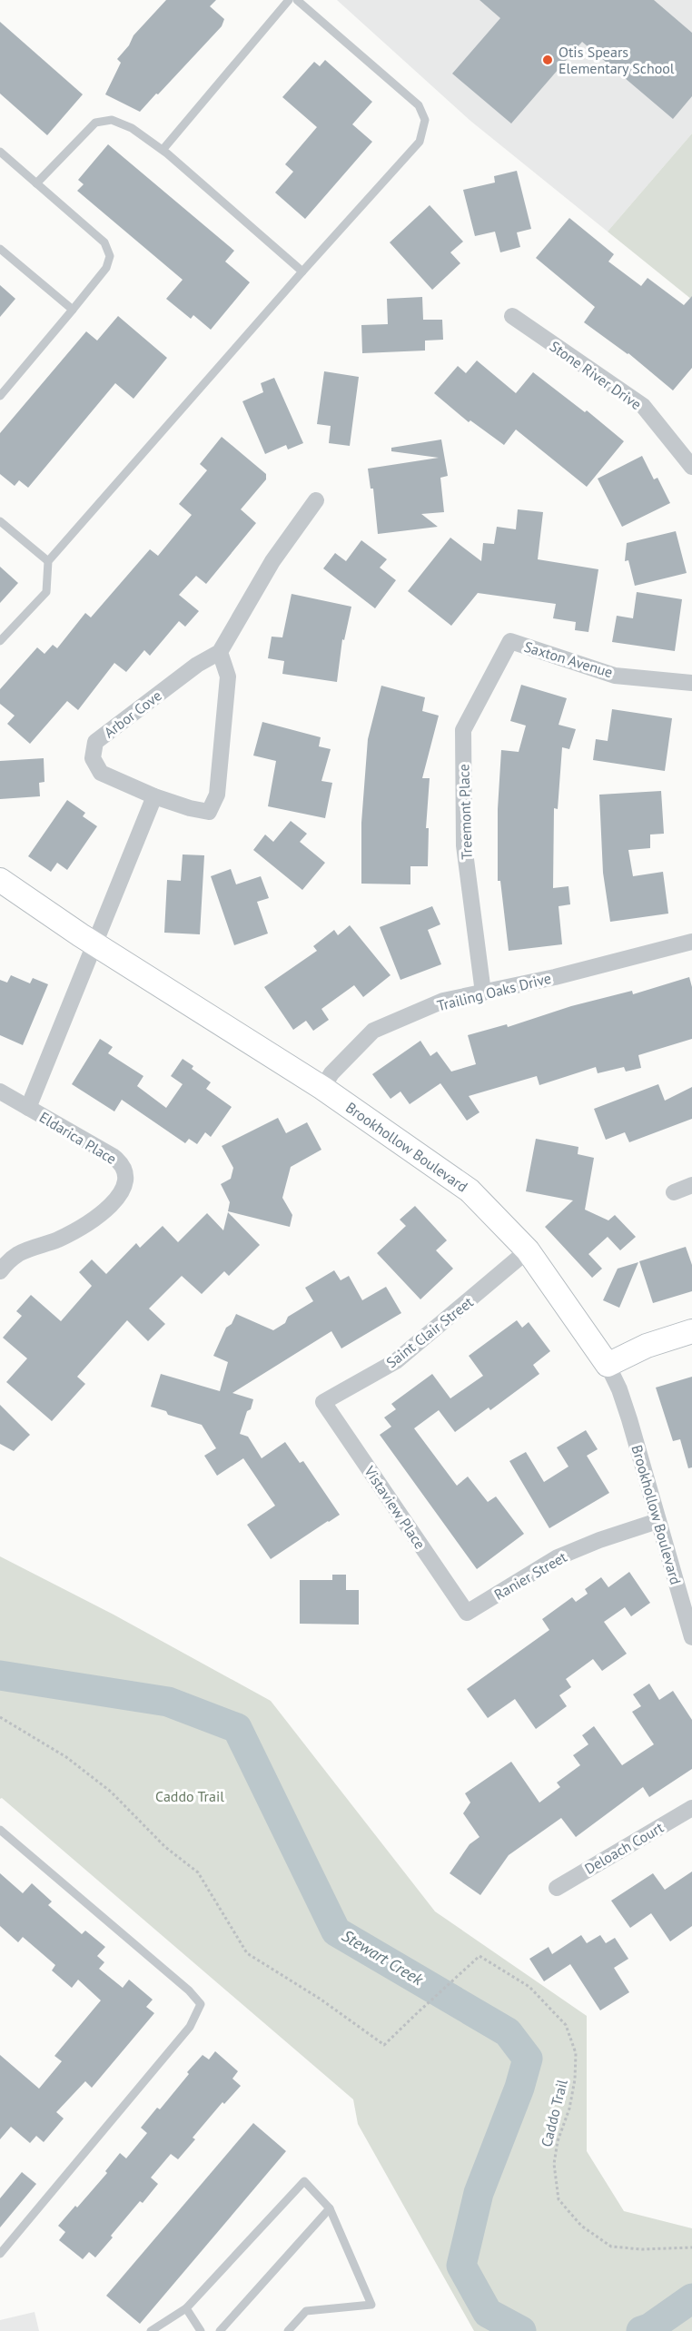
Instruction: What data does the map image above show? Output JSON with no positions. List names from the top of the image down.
{
  "streets": {
    "street": [
      "Stone River Drive",
      "Saxton Avenue",
      "Arbor Cove",
      "Treemont Place",
      "Trailing Oaks Drive",
      "Eldarica Place",
      "Brookhollow Boulevard",
      "Saint Clair Street",
      "Vistaview Place",
      "Ranier Street",
      "Deloach Court"
    ],
    "path": ["Caddo Trail"]
  },
  "crossings": [
    ["Saxton Avenue", "Treemont Place"],
    ["Treemont Place", "Trailing Oaks Drive"],
    ["Trailing Oaks Drive", "Brookhollow Boulevard"],
    ["Eldarica Place", "Brookhollow Boulevard"],
    ["Brookhollow Boulevard", "Saint Clair Street"],
    ["Brookhollow Boulevard", "Ranier Street"],
    ["Saint Clair Street", "Vistaview Place"],
    ["Vistaview Place", "Ranier Street"]
  ],
  "water": ["Stewart Creek"],
  "parks": ["Caddo Trail"],
  "places": ["Otis Spears Elementary School"]
}
